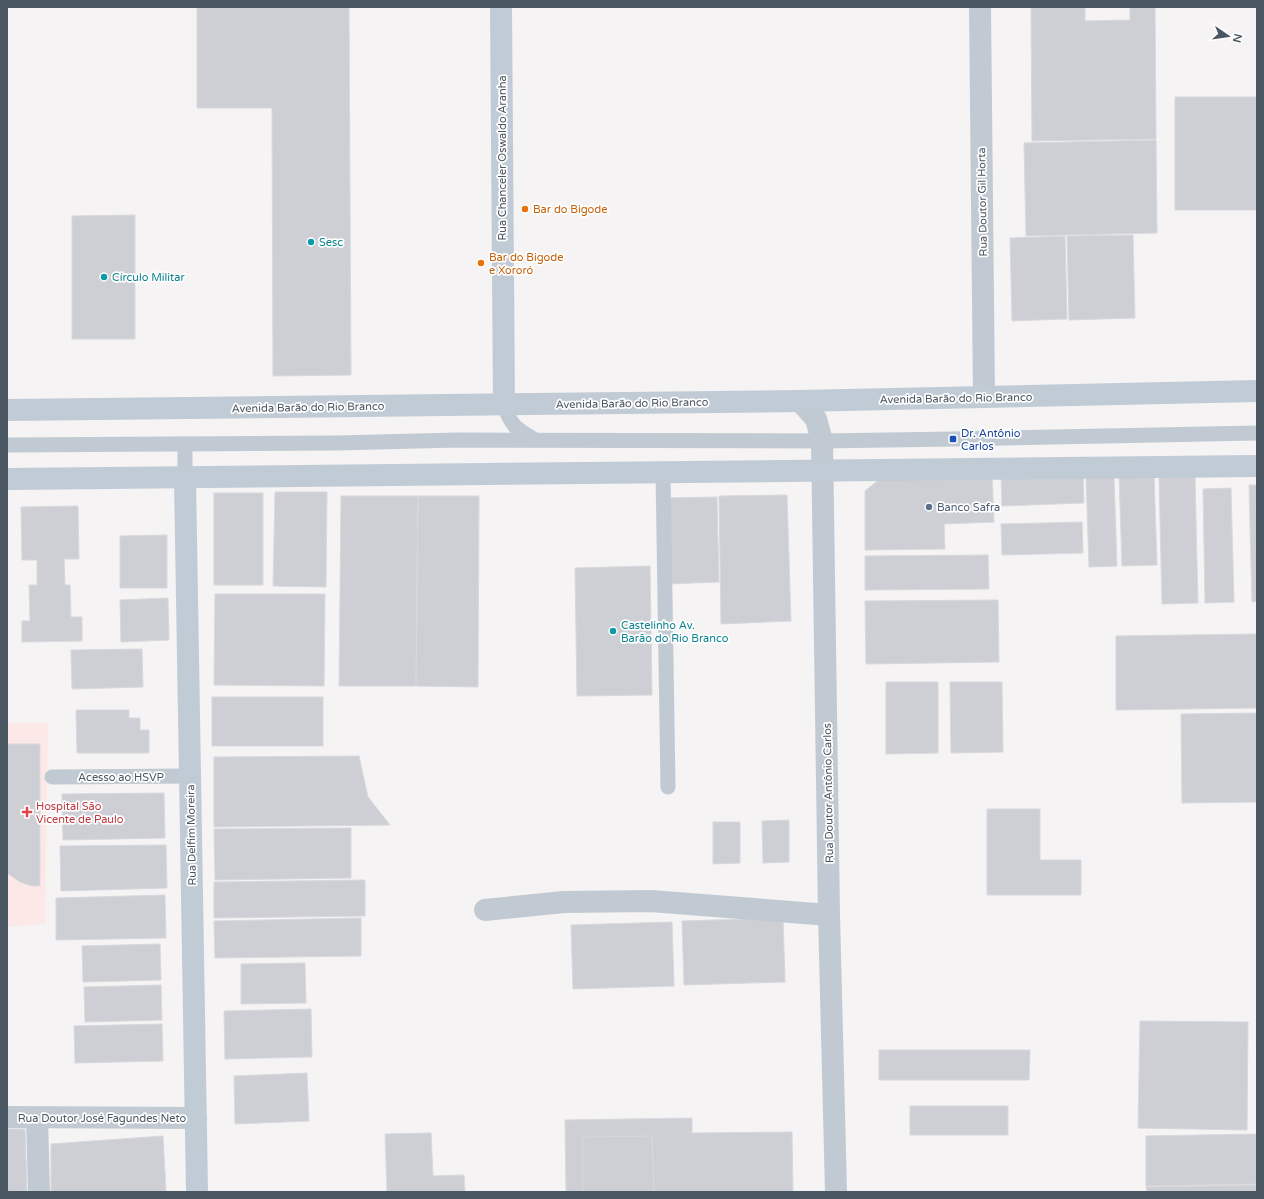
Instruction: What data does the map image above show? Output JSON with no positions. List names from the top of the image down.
{
  "streets": {
    "main road": ["Rua Chanceler Oswaldo Aranha", "Avenida Barão do Rio Branco", "Rua Delfim Moreira"],
    "street": ["Rua Doutor Gil Horta", "Rua Doutor Antônio Carlos", "Rua Doutor José Fagundes Neto"],
    "lane": ["Acesso ao HSVP"]
  },
  "crossings": [
    ["Rua Chanceler Oswaldo Aranha", "Avenida Barão do Rio Branco"],
    ["Rua Doutor Gil Horta", "Avenida Barão do Rio Branco"],
    ["Avenida Barão do Rio Branco", "Rua Doutor Antônio Carlos"],
    ["Acesso ao HSVP", "Rua Delfim Moreira"],
    ["Rua Delfim Moreira", "Rua Doutor José Fagundes Neto"]
  ],
  "places": {
    "other": [
      "Bar do Bigode",
      "Sesc",
      "Bar do Bigode e Xororó",
      "Círculo Militar",
      "Banco Safra",
      "Castelinho Av. Barão do Rio Branco"
    ],
    "transit": ["Dr. Antônio Carlos"],
    "health": ["Hospital São Vicente de Paulo"]
  },
  "north": "right"
}
